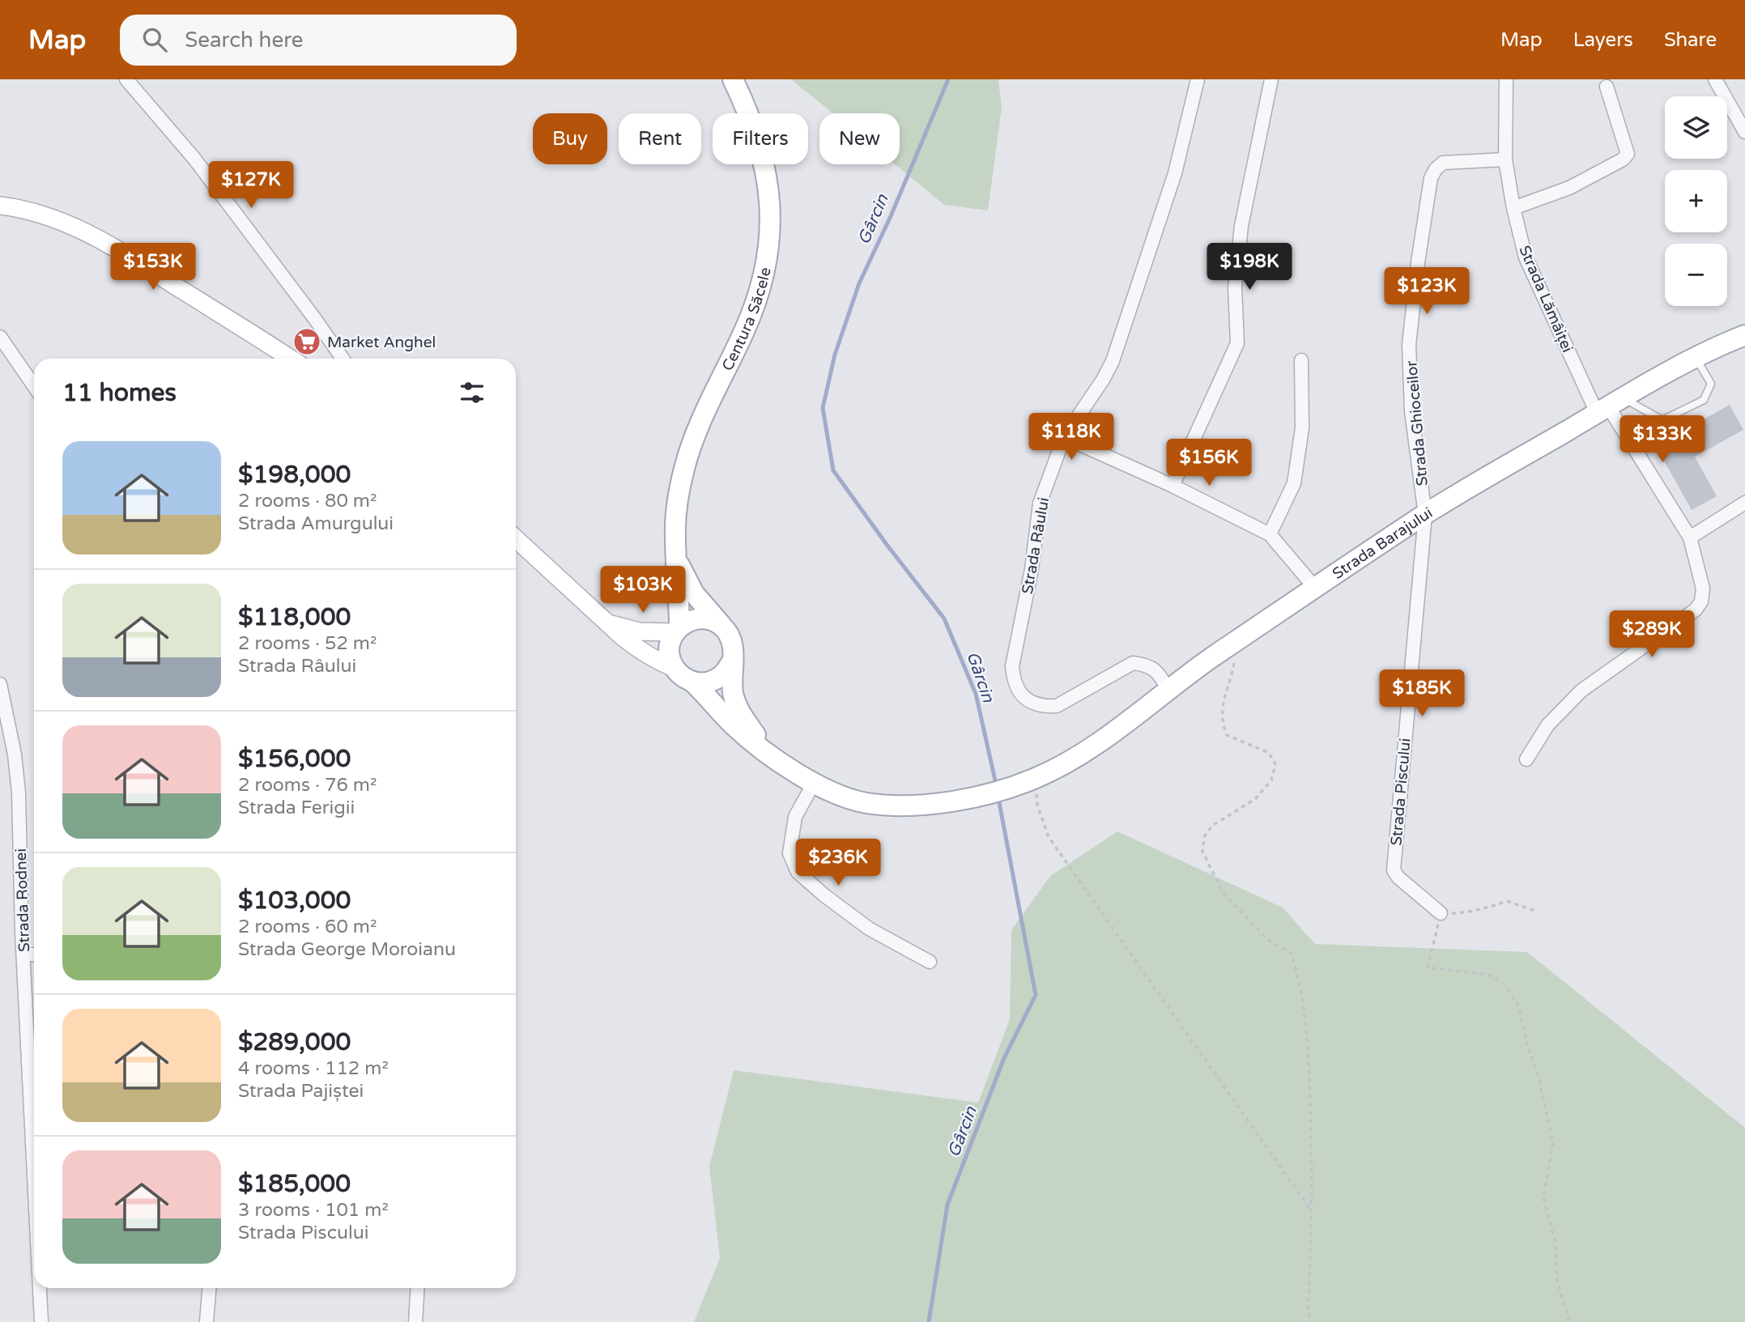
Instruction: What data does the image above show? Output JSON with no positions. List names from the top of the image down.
{
  "streets": {
    "main road": ["Centura Săcele", "Strada Barajului"],
    "street": [
      "Strada Lămâiței",
      "Strada Ghioceilor",
      "Strada Râului",
      "Strada Piscului",
      "Strada Rodnei"
    ]
  },
  "crossings": [
    ["Strada Lămâiței", "Strada Ghioceilor"],
    ["Strada Lămâiței", "Strada Barajului"],
    ["Centura Săcele", "Strada Barajului"],
    ["Strada Ghioceilor", "Strada Barajului"],
    ["Strada Ghioceilor", "Strada Piscului"],
    ["Strada Barajului", "Strada Râului"],
    ["Strada Barajului", "Strada Piscului"]
  ],
  "water": ["Gârcin"],
  "places": {
    "supermarket": ["Market Anghel"]
  },
  "page": {
    "header": "Map",
    "search": "Search here",
    "nav": ["Map", "Layers", "Share"],
    "map_buttons": ["+", "−"],
    "chip": [
      "Buy",
      "Rent",
      "Filters",
      "New"
    ],
    "price": [
      "$127K",
      "$153K",
      "$198K",
      "$123K",
      "$118K",
      "$133K",
      "$156K",
      "$103K",
      "$289K",
      "$185K",
      "$236K"
    ],
    "heading": "11 homes",
    "list": [
      {
        "name": "$198,000",
        "note": "2 rooms · 80 m² · Strada Amurgului"
      },
      {
        "name": "$118,000",
        "note": "2 rooms · 52 m² · Strada Râului"
      },
      {
        "name": "$156,000",
        "note": "2 rooms · 76 m² · Strada Ferigii"
      },
      {
        "name": "$103,000",
        "note": "2 rooms · 60 m² · Strada George Moroianu"
      },
      {
        "name": "$289,000",
        "note": "4 rooms · 112 m² · Strada Pajiștei"
      },
      {
        "name": "$185,000",
        "note": "3 rooms · 101 m² · Strada Piscului"
      }
    ]
  }
}
